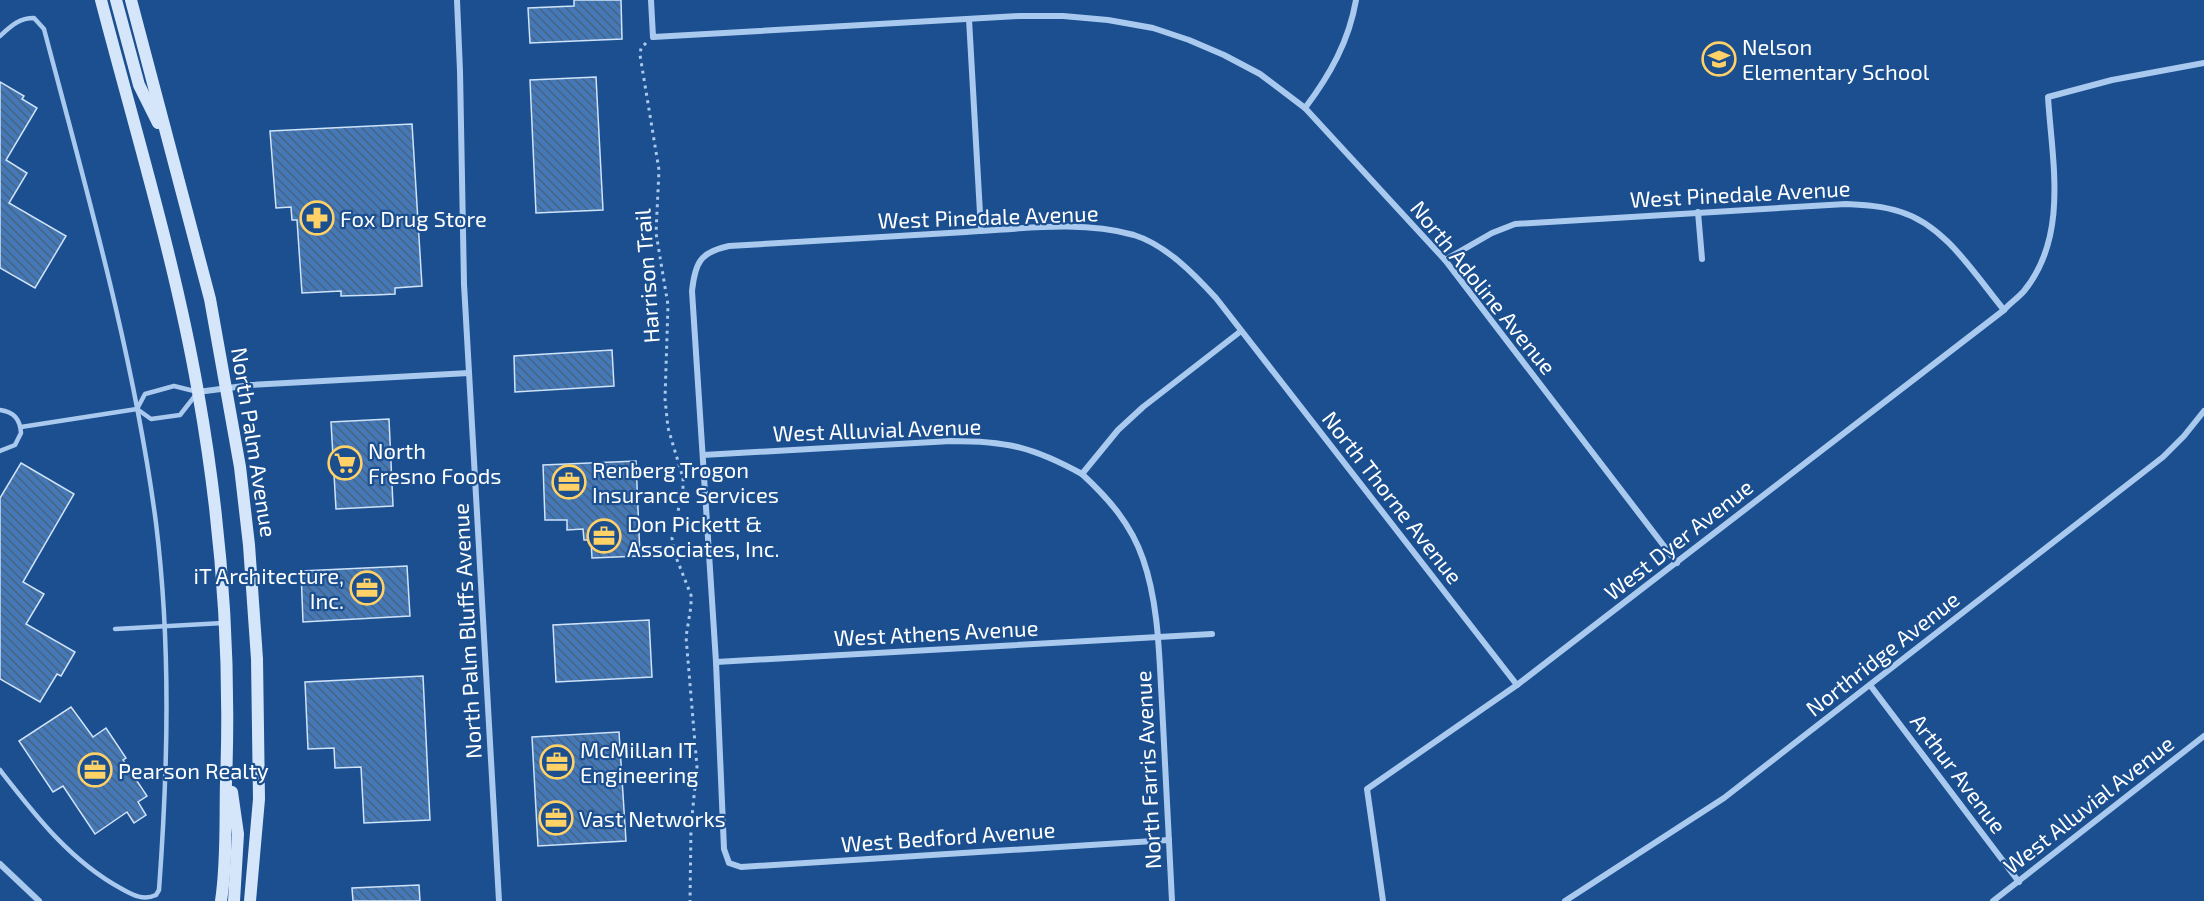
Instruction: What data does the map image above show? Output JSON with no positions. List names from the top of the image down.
{
  "streets": {
    "main road": ["North Palm Avenue"],
    "street": [
      "West Pinedale Avenue",
      "North Adoline Avenue",
      "West Alluvial Avenue",
      "North Thorne Avenue",
      "West Dyer Avenue",
      "North Palm Bluffs Avenue",
      "West Athens Avenue",
      "Northridge Avenue",
      "North Farris Avenue",
      "Arthur Avenue",
      "West Bedford Avenue"
    ],
    "path": ["Harrison Trail"]
  },
  "crossings": [
    ["West Pinedale Avenue", "North Adoline Avenue"],
    ["West Pinedale Avenue", "West Alluvial Avenue"],
    ["West Pinedale Avenue", "North Thorne Avenue"],
    ["West Pinedale Avenue", "West Dyer Avenue"],
    ["Harrison Trail", "North Adoline Avenue"],
    ["North Adoline Avenue", "West Dyer Avenue"],
    ["West Alluvial Avenue", "North Farris Avenue"],
    ["West Alluvial Avenue", "Arthur Avenue"],
    ["North Thorne Avenue", "West Dyer Avenue"],
    ["West Athens Avenue", "North Farris Avenue"],
    ["West Athens Avenue", "West Bedford Avenue"],
    ["Northridge Avenue", "Arthur Avenue"],
    ["North Farris Avenue", "West Bedford Avenue"]
  ],
  "places": {
    "school or university": ["Nelson Elementary School"],
    "pharmacy": ["Fox Drug Store"],
    "supermarket": ["North Fresno Foods"],
    "office": [
      "Renberg Trogon Insurance Services",
      "Don Pickett & Associates, Inc.",
      "iT Architecture, Inc.",
      "McMillan IT Engineering",
      "Pearson Realty",
      "Vast Networks"
    ]
  }
}
